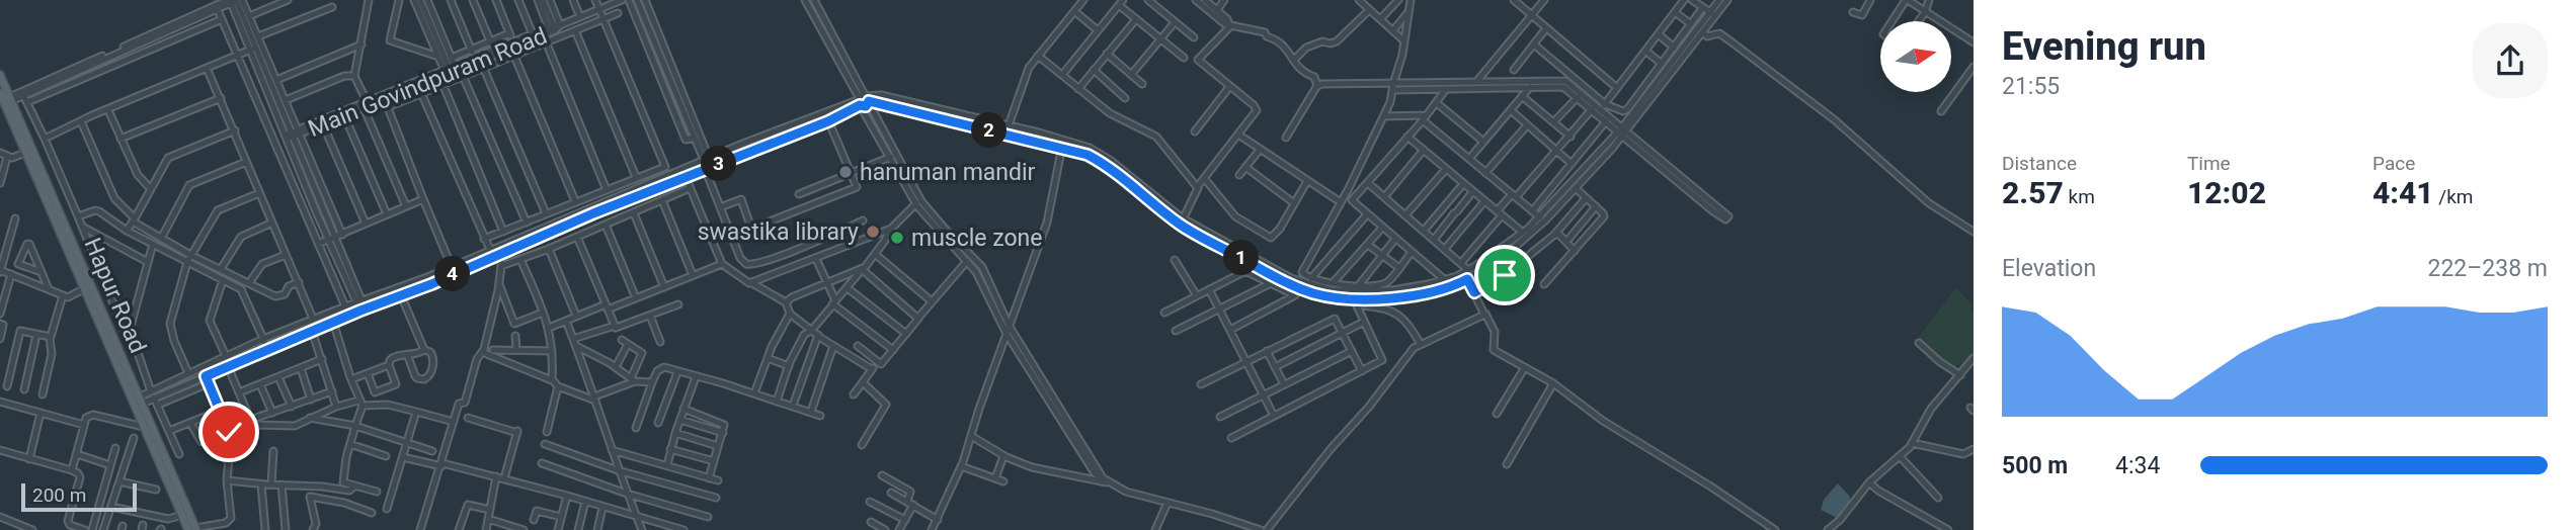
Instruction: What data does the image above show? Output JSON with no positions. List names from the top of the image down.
{
  "streets": {
    "main road": ["Hapur Road"],
    "street": ["Main Govindpuram Road"]
  },
  "places": ["hanuman mandir", "swastika library", "muscle zone"],
  "scale_bar": "200 m",
  "north": "right",
  "page": {
    "heading": ["Evening run", "21:55"],
    "pins": [
      "2",
      "3",
      "1",
      "4"
    ],
    "stats": [
      ["Distance", "2.57 km"],
      ["Time", "12:02"],
      ["Pace", "4:41 /km"]
    ],
    "chart": ["Elevation", "222–238 m"],
    "list": [
      {
        "name": "500 m",
        "note": "4:34"
      }
    ],
    "scale": "200 m"
  }
}
